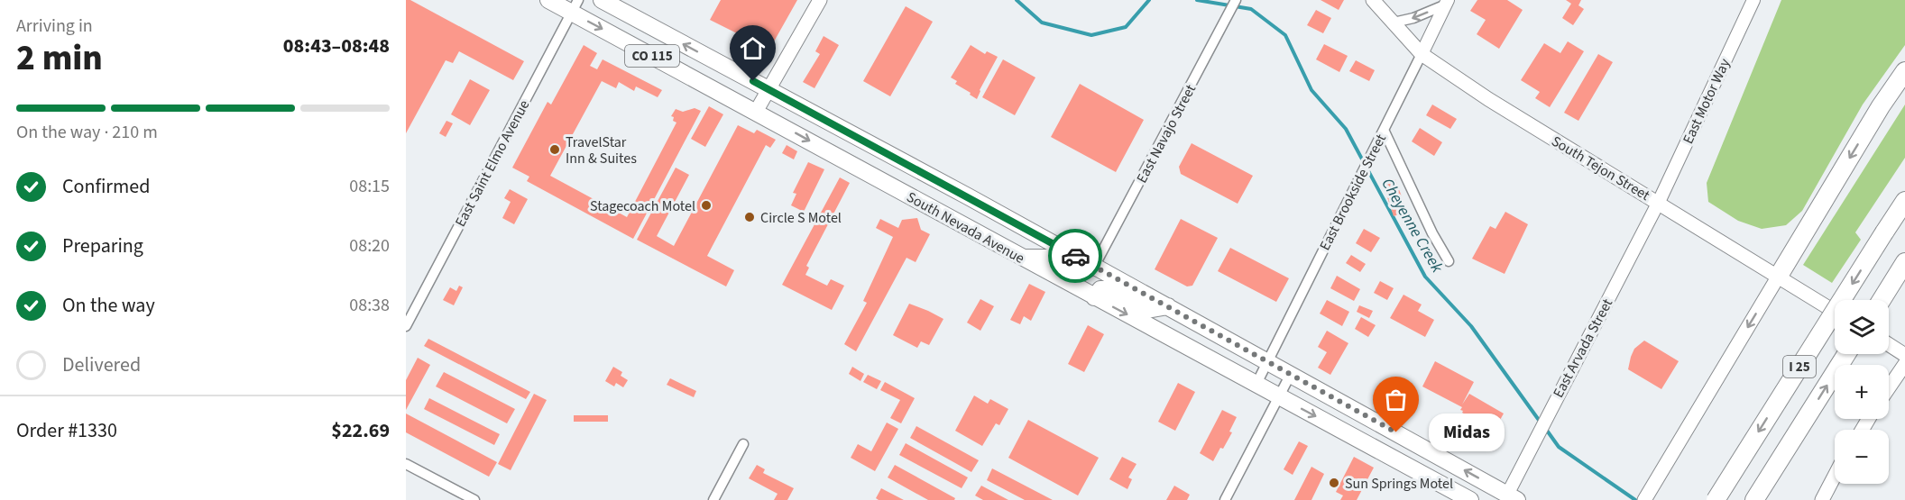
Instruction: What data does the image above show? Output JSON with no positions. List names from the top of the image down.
{
  "streets": {
    "highway": ["CO 115", "South Nevada Avenue", "I 25"],
    "main road": ["South Tejon Street"],
    "street": [
      "East Motor Way",
      "East Navajo Street",
      "East Saint Elmo Avenue",
      "East Brookside Street",
      "East Arvada Street"
    ]
  },
  "crossings": [
    ["East Motor Way", "South Tejon Street"],
    ["East Motor Way", "East Arvada Street"],
    ["East Navajo Street", "South Nevada Avenue"],
    ["East Saint Elmo Avenue", "South Nevada Avenue"],
    ["South Tejon Street", "East Brookside Street"],
    ["South Tejon Street", "East Arvada Street"],
    ["East Brookside Street", "South Nevada Avenue"],
    ["South Nevada Avenue", "East Arvada Street"]
  ],
  "water": ["Cheyenne Creek"],
  "places": [
    "TravelStar Inn & Suites",
    "Stagecoach Motel",
    "Circle S Motel",
    "Midas",
    "Sun Springs Motel"
  ],
  "page": {
    "heading": ["2 min", "Arriving in", "08:43–08:48"],
    "panel": ["Order #1330", "$22.69"],
    "bar": "On the way · 210 m",
    "list": [
      ["Confirmed", "08:15"],
      ["Preparing", "08:20"],
      ["On the way", "08:38"],
      "Delivered"
    ],
    "map_buttons": ["+", "−"],
    "bubble": "Midas"
  }
}
